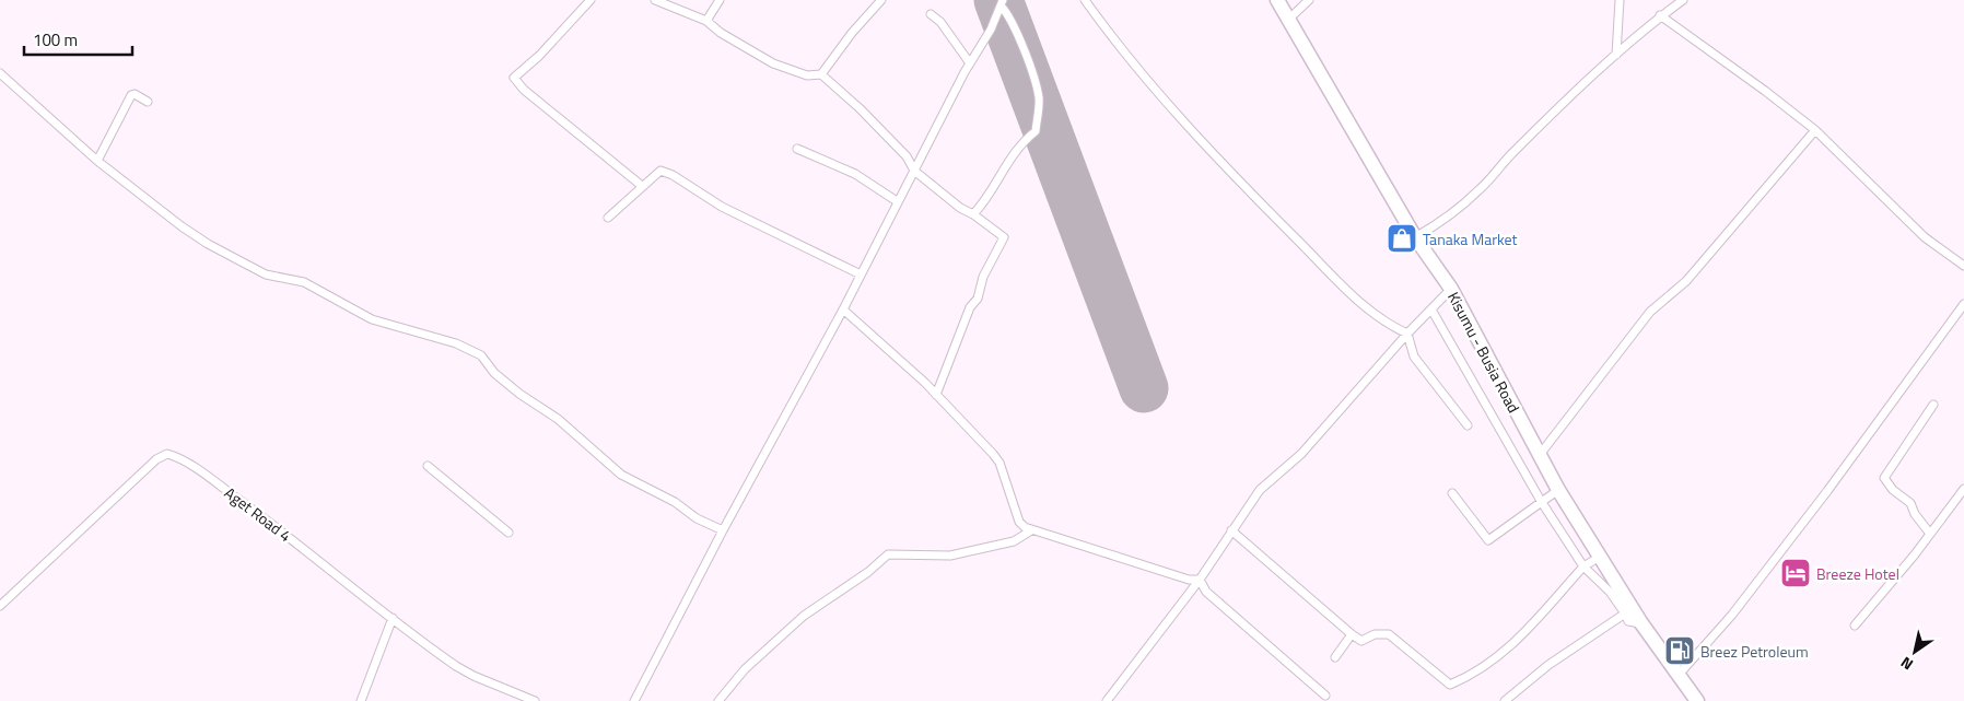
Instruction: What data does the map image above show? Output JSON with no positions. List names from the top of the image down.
{
  "streets": {
    "highway": ["Kisumu - Busia Road"],
    "street": ["Aget Road 4"]
  },
  "places": {
    "shop": ["Tanaka Market"],
    "hotel": ["Breeze Hotel"],
    "fuel station": ["Breez Petroleum"]
  },
  "scale_bar": "100 m",
  "north": "bottom left"
}
